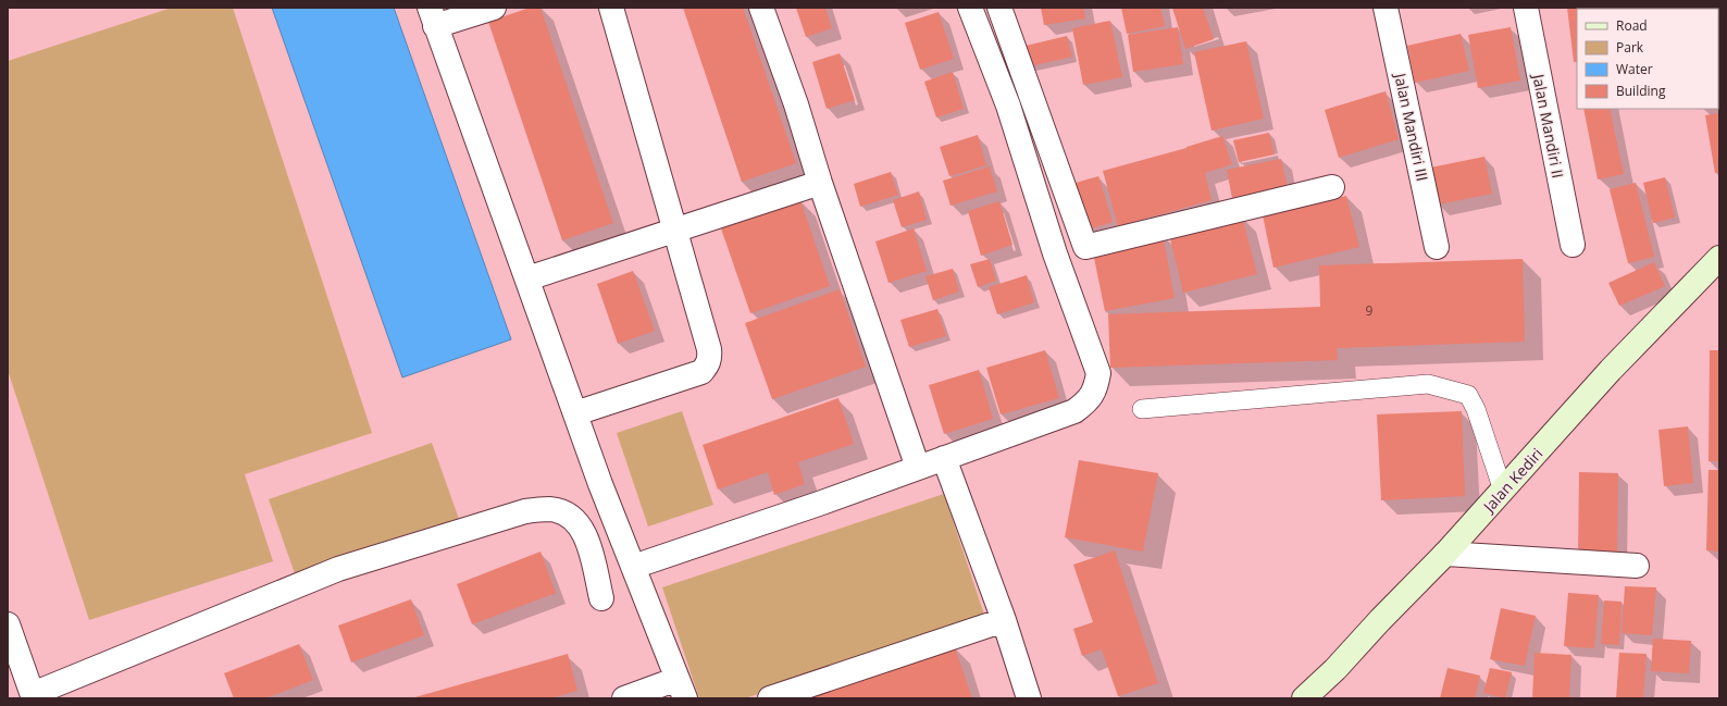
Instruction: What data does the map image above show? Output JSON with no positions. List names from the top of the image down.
{
  "streets": {
    "main road": ["Jalan Kediri"],
    "street": ["Jalan Mandiri II", "Jalan Mandiri III"]
  },
  "house_numbers": ["9"],
  "legend": [
    "Road",
    "Park",
    "Water",
    "Building"
  ]
}
